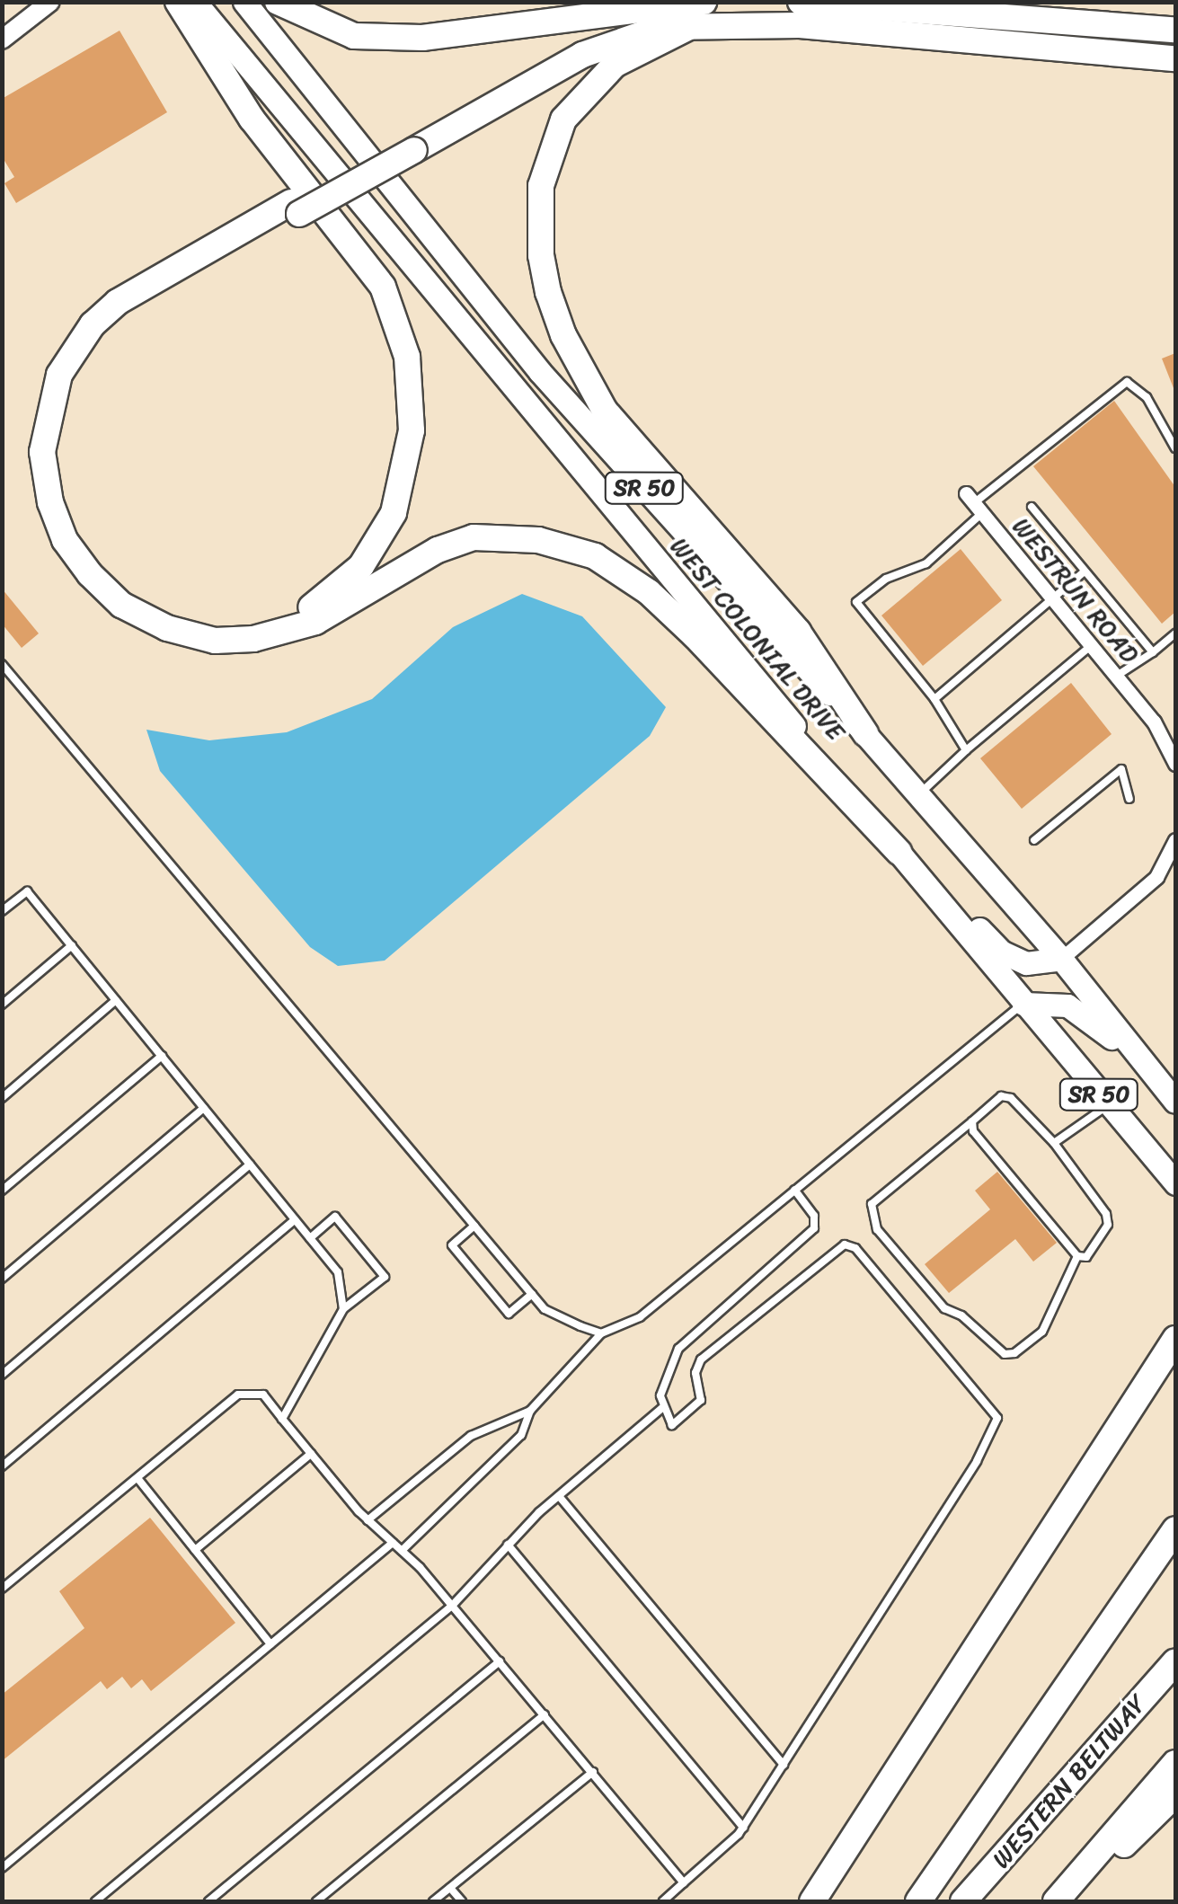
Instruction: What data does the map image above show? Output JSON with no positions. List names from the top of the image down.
{
  "streets": {
    "highway": ["SR 50", "WEST COLONIAL DRIVE", "WESTERN BELTWAY"],
    "street": ["WESTRUN ROAD"]
  }
}
